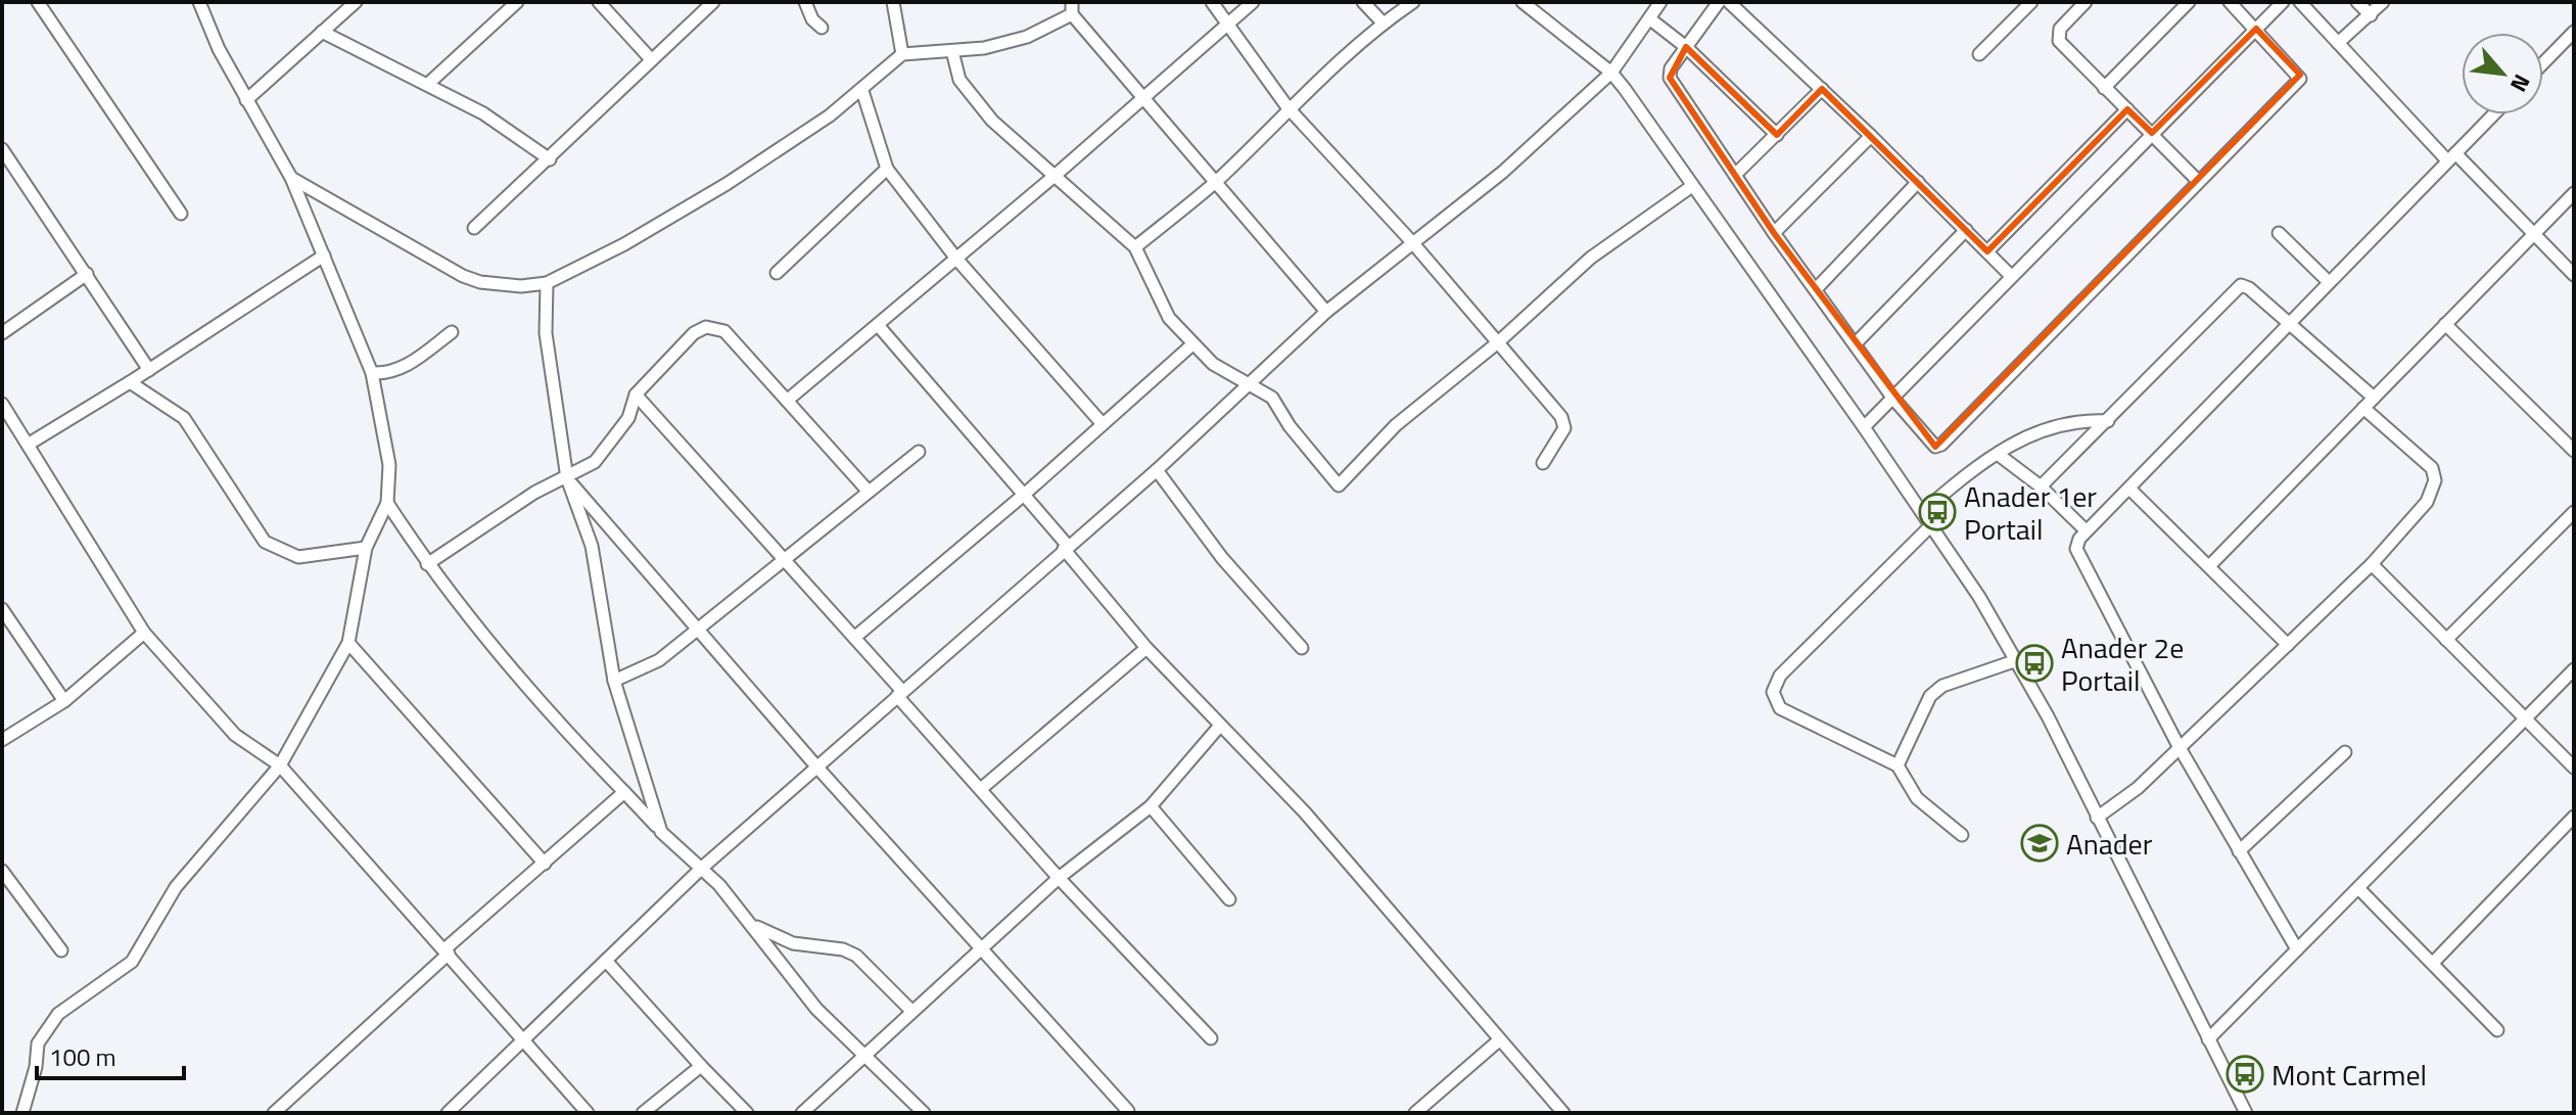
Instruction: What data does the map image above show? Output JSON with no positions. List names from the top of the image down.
{
  "places": {
    "bus stop": ["Anader 1er Portail", "Anader 2e Portail", "Mont Carmel"],
    "school or university": ["Anader"]
  },
  "scale_bar": "100 m",
  "north": "bottom right"
}
